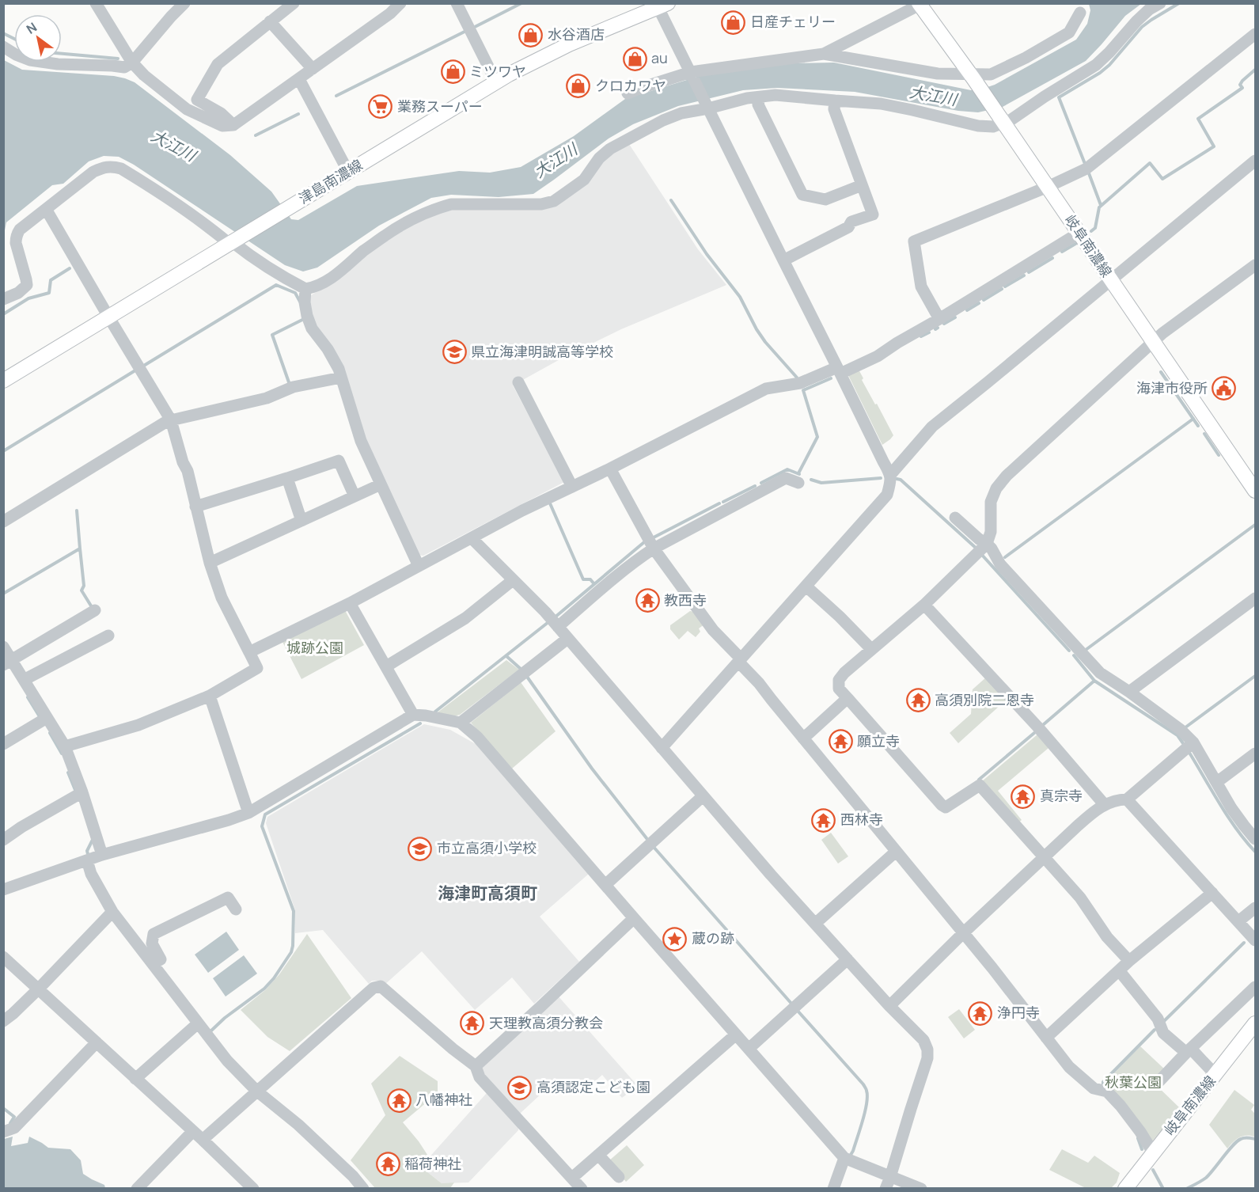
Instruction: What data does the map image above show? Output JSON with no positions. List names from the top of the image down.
{
  "streets": {
    "main road": ["津島南濃線", "岐阜南濃線"]
  },
  "districts": ["海津町高須町"],
  "water": ["大江川"],
  "parks": ["城跡公園", "秋葉公園"],
  "places": {
    "shop": [
      "日産チェリー",
      "水谷酒店",
      "au",
      "ミツワヤ",
      "クロカワヤ"
    ],
    "supermarket": ["業務スーパー"],
    "school or university": ["県立海津明誠高等学校", "市立高須小学校", "高須認定こども園"],
    "public building": ["海津市役所"],
    "temple": [
      "教西寺",
      "高須別院二恩寺",
      "願立寺",
      "真宗寺",
      "西林寺",
      "浄円寺",
      "天理教高須分教会",
      "八幡神社",
      "稲荷神社"
    ],
    "place": ["蔵の跡"]
  },
  "north": "top left"
}
